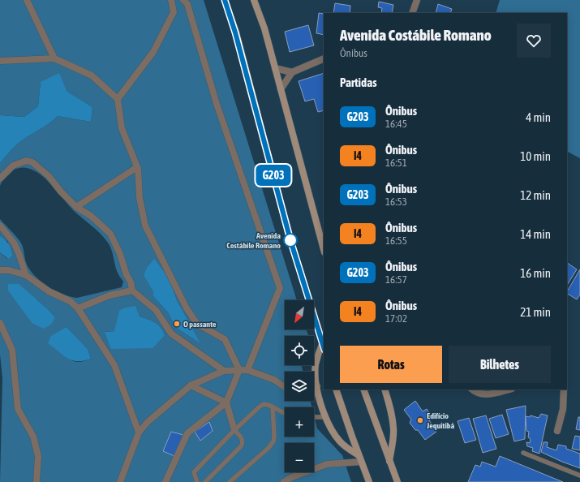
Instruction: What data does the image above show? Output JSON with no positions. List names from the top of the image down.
{
  "places": ["Avenida Costábile Romano", "O passante", "Edifício Jequitibá"],
  "lines": ["bus line G203"],
  "north": "bottom left",
  "page": {
    "on_map": "G203",
    "heading": [
      ["Avenida Costábile Romano", "Ônibus"],
      "Partidas"
    ],
    "list": [
      {
        "mark": "G203",
        "name": "Ônibus",
        "note": "16:45",
        "value": "4 min"
      },
      {
        "mark": "I4",
        "name": "Ônibus",
        "note": "16:51",
        "value": "10 min"
      },
      {
        "mark": "G203",
        "name": "Ônibus",
        "note": "16:53",
        "value": "12 min"
      },
      {
        "mark": "I4",
        "name": "Ônibus",
        "note": "16:55",
        "value": "14 min"
      },
      {
        "mark": "G203",
        "name": "Ônibus",
        "note": "16:57",
        "value": "16 min"
      },
      {
        "mark": "I4",
        "name": "Ônibus",
        "note": "17:02",
        "value": "21 min"
      }
    ],
    "map_buttons": ["+", "−"],
    "buttons": ["Rotas", "Bilhetes"]
  }
}
